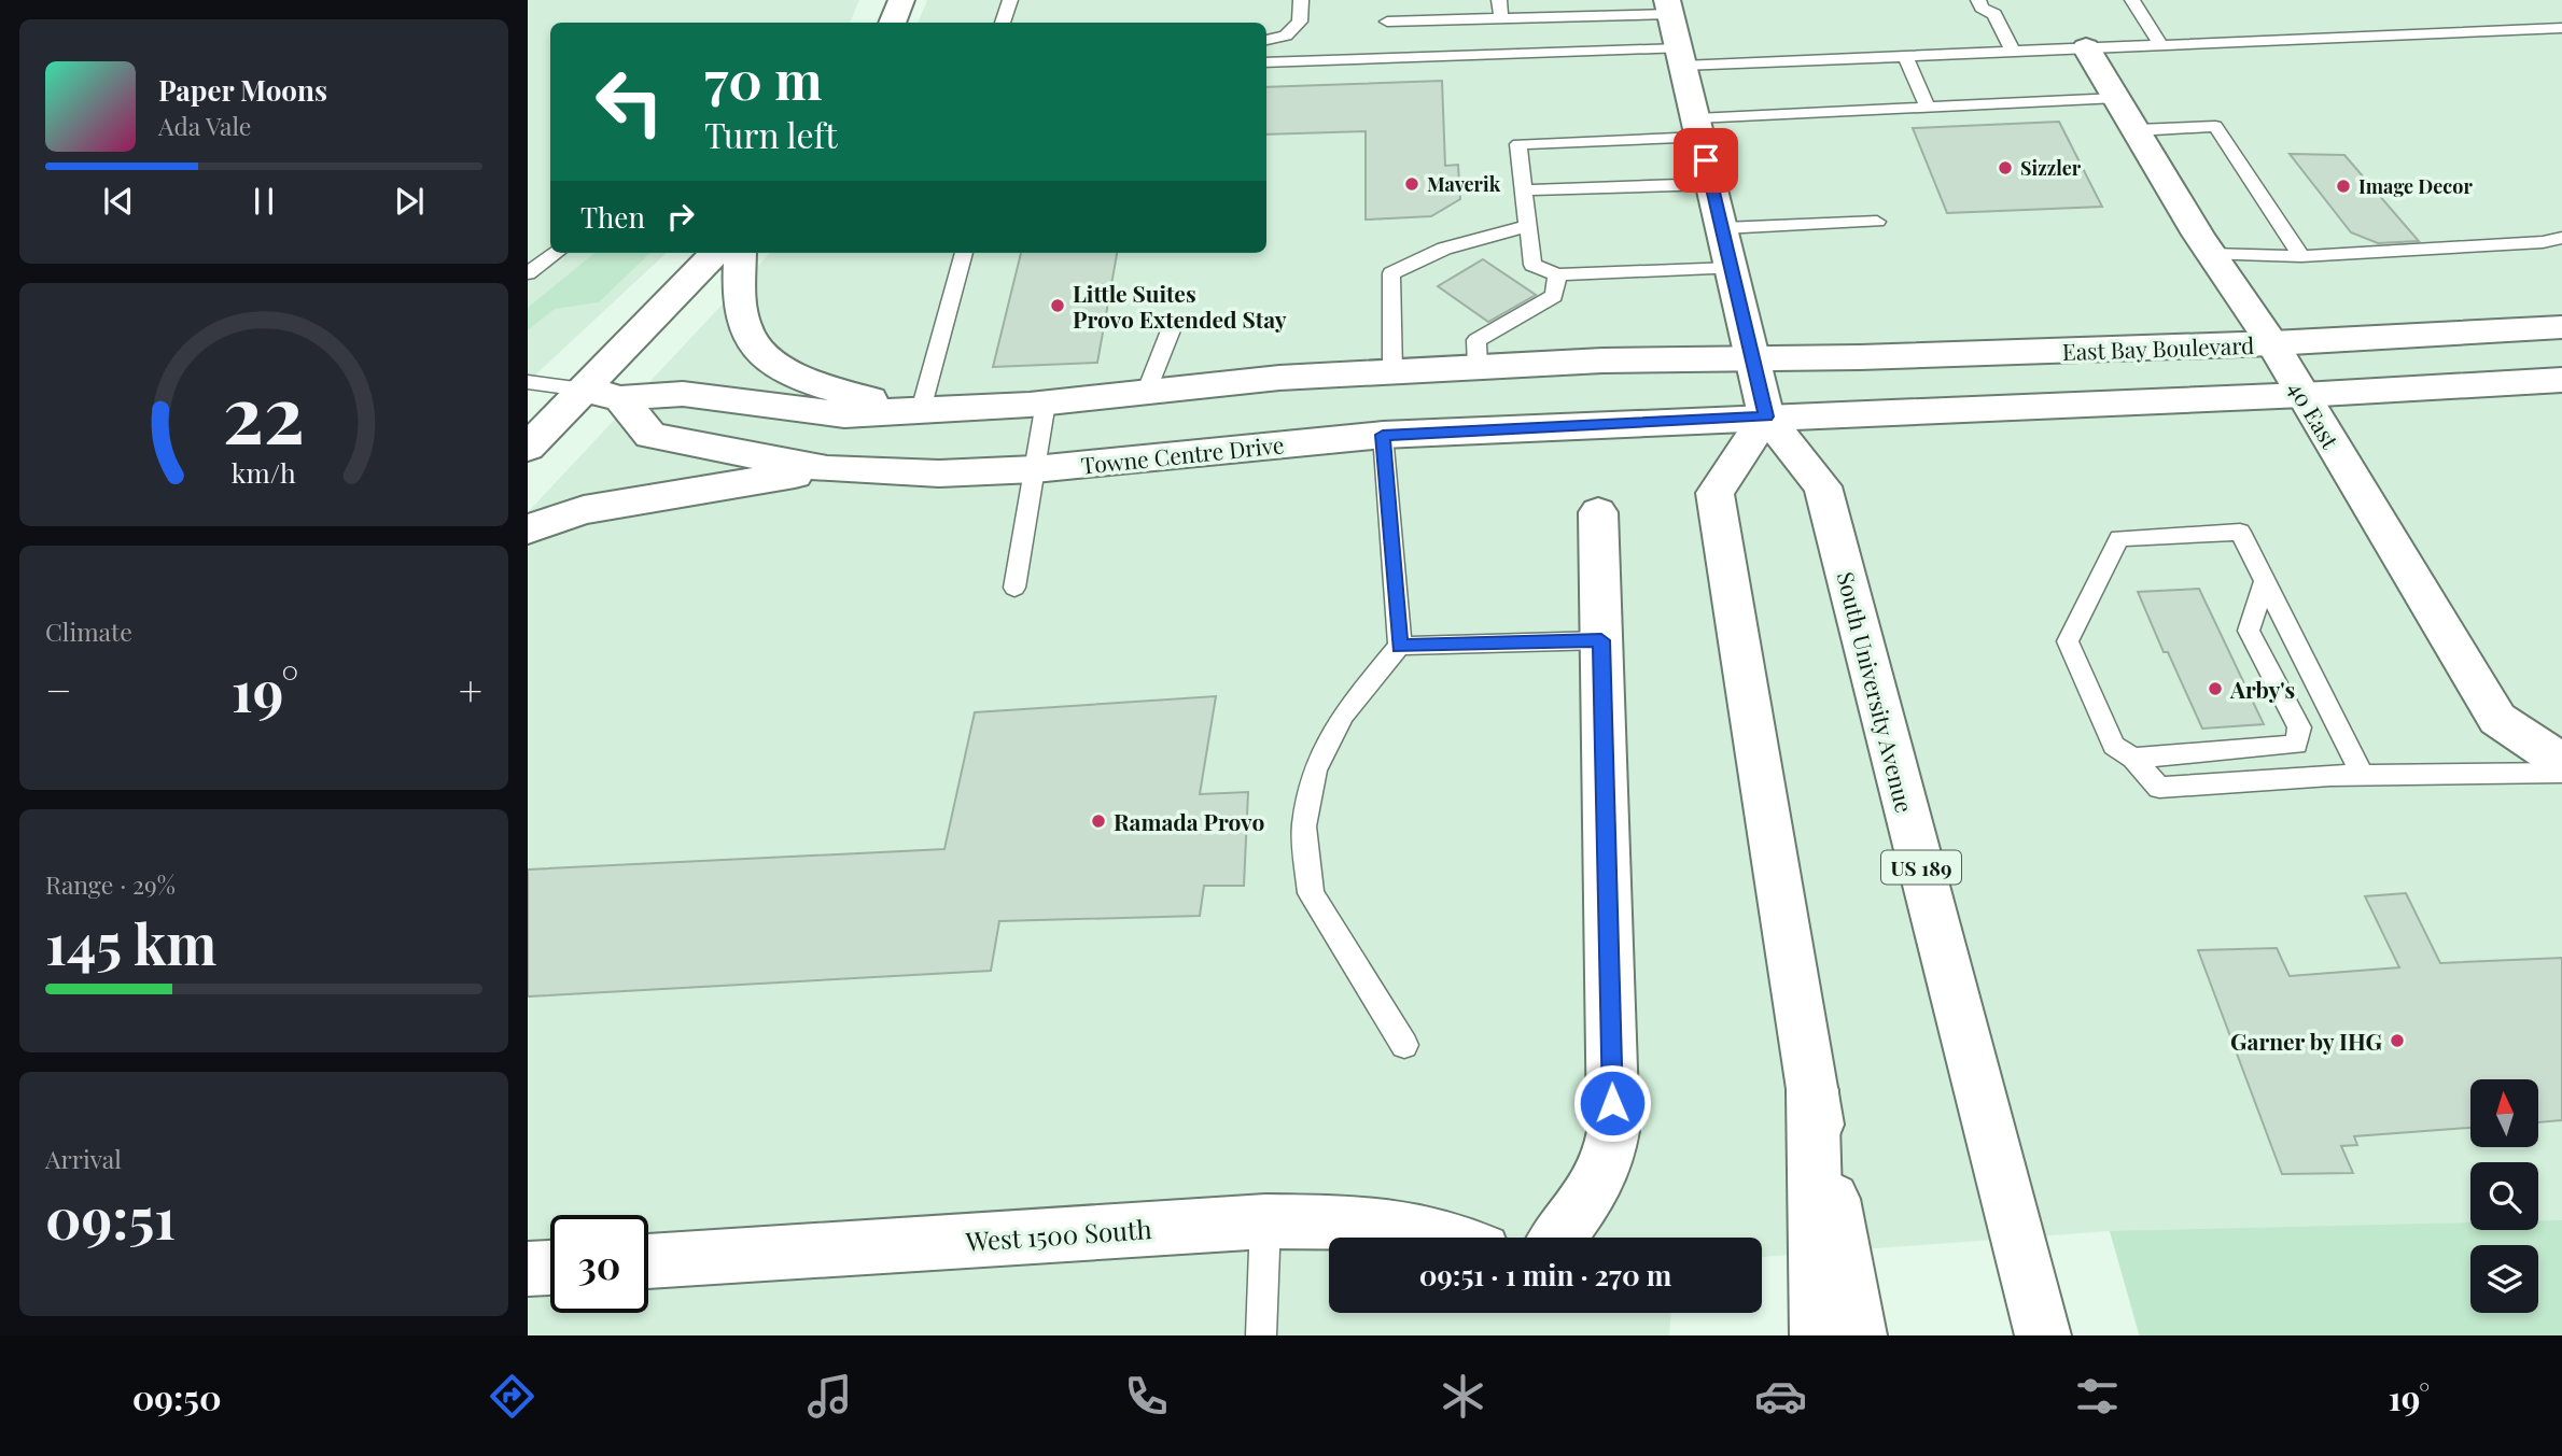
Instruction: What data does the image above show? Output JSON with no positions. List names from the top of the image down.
{
  "streets": {
    "main road": [
      "East Bay Boulevard",
      "40 East",
      "Towne Centre Drive",
      "South University Avenue",
      "US 189",
      "West 1500 South"
    ]
  },
  "crossings": [
    ["East Bay Boulevard", "40 East"],
    ["East Bay Boulevard", "South University Avenue"],
    ["Towne Centre Drive", "South University Avenue"]
  ],
  "places": [
    "Sizzler",
    "Maverik",
    "Image Decor",
    "Little Suites Provo Extended Stay",
    "Arby's",
    "Ramada Provo",
    "Garner by IHG"
  ],
  "north": "top",
  "page": {
    "turn": ["70 m", "Turn left"],
    "song": ["Paper Moons", "Ada Vale"],
    "then": "Then",
    "tile": [
      "Climate",
      ["Range · 29%", "145 km"],
      ["Arrival", "09:51"]
    ],
    "heat": ["−", "19°", "+"],
    "limit": "30",
    "trip": "09:51 · 1 min · 270 m",
    "tabs": ["09:50", "19°"],
    "gauge": ["22", "km/h"]
  }
}
